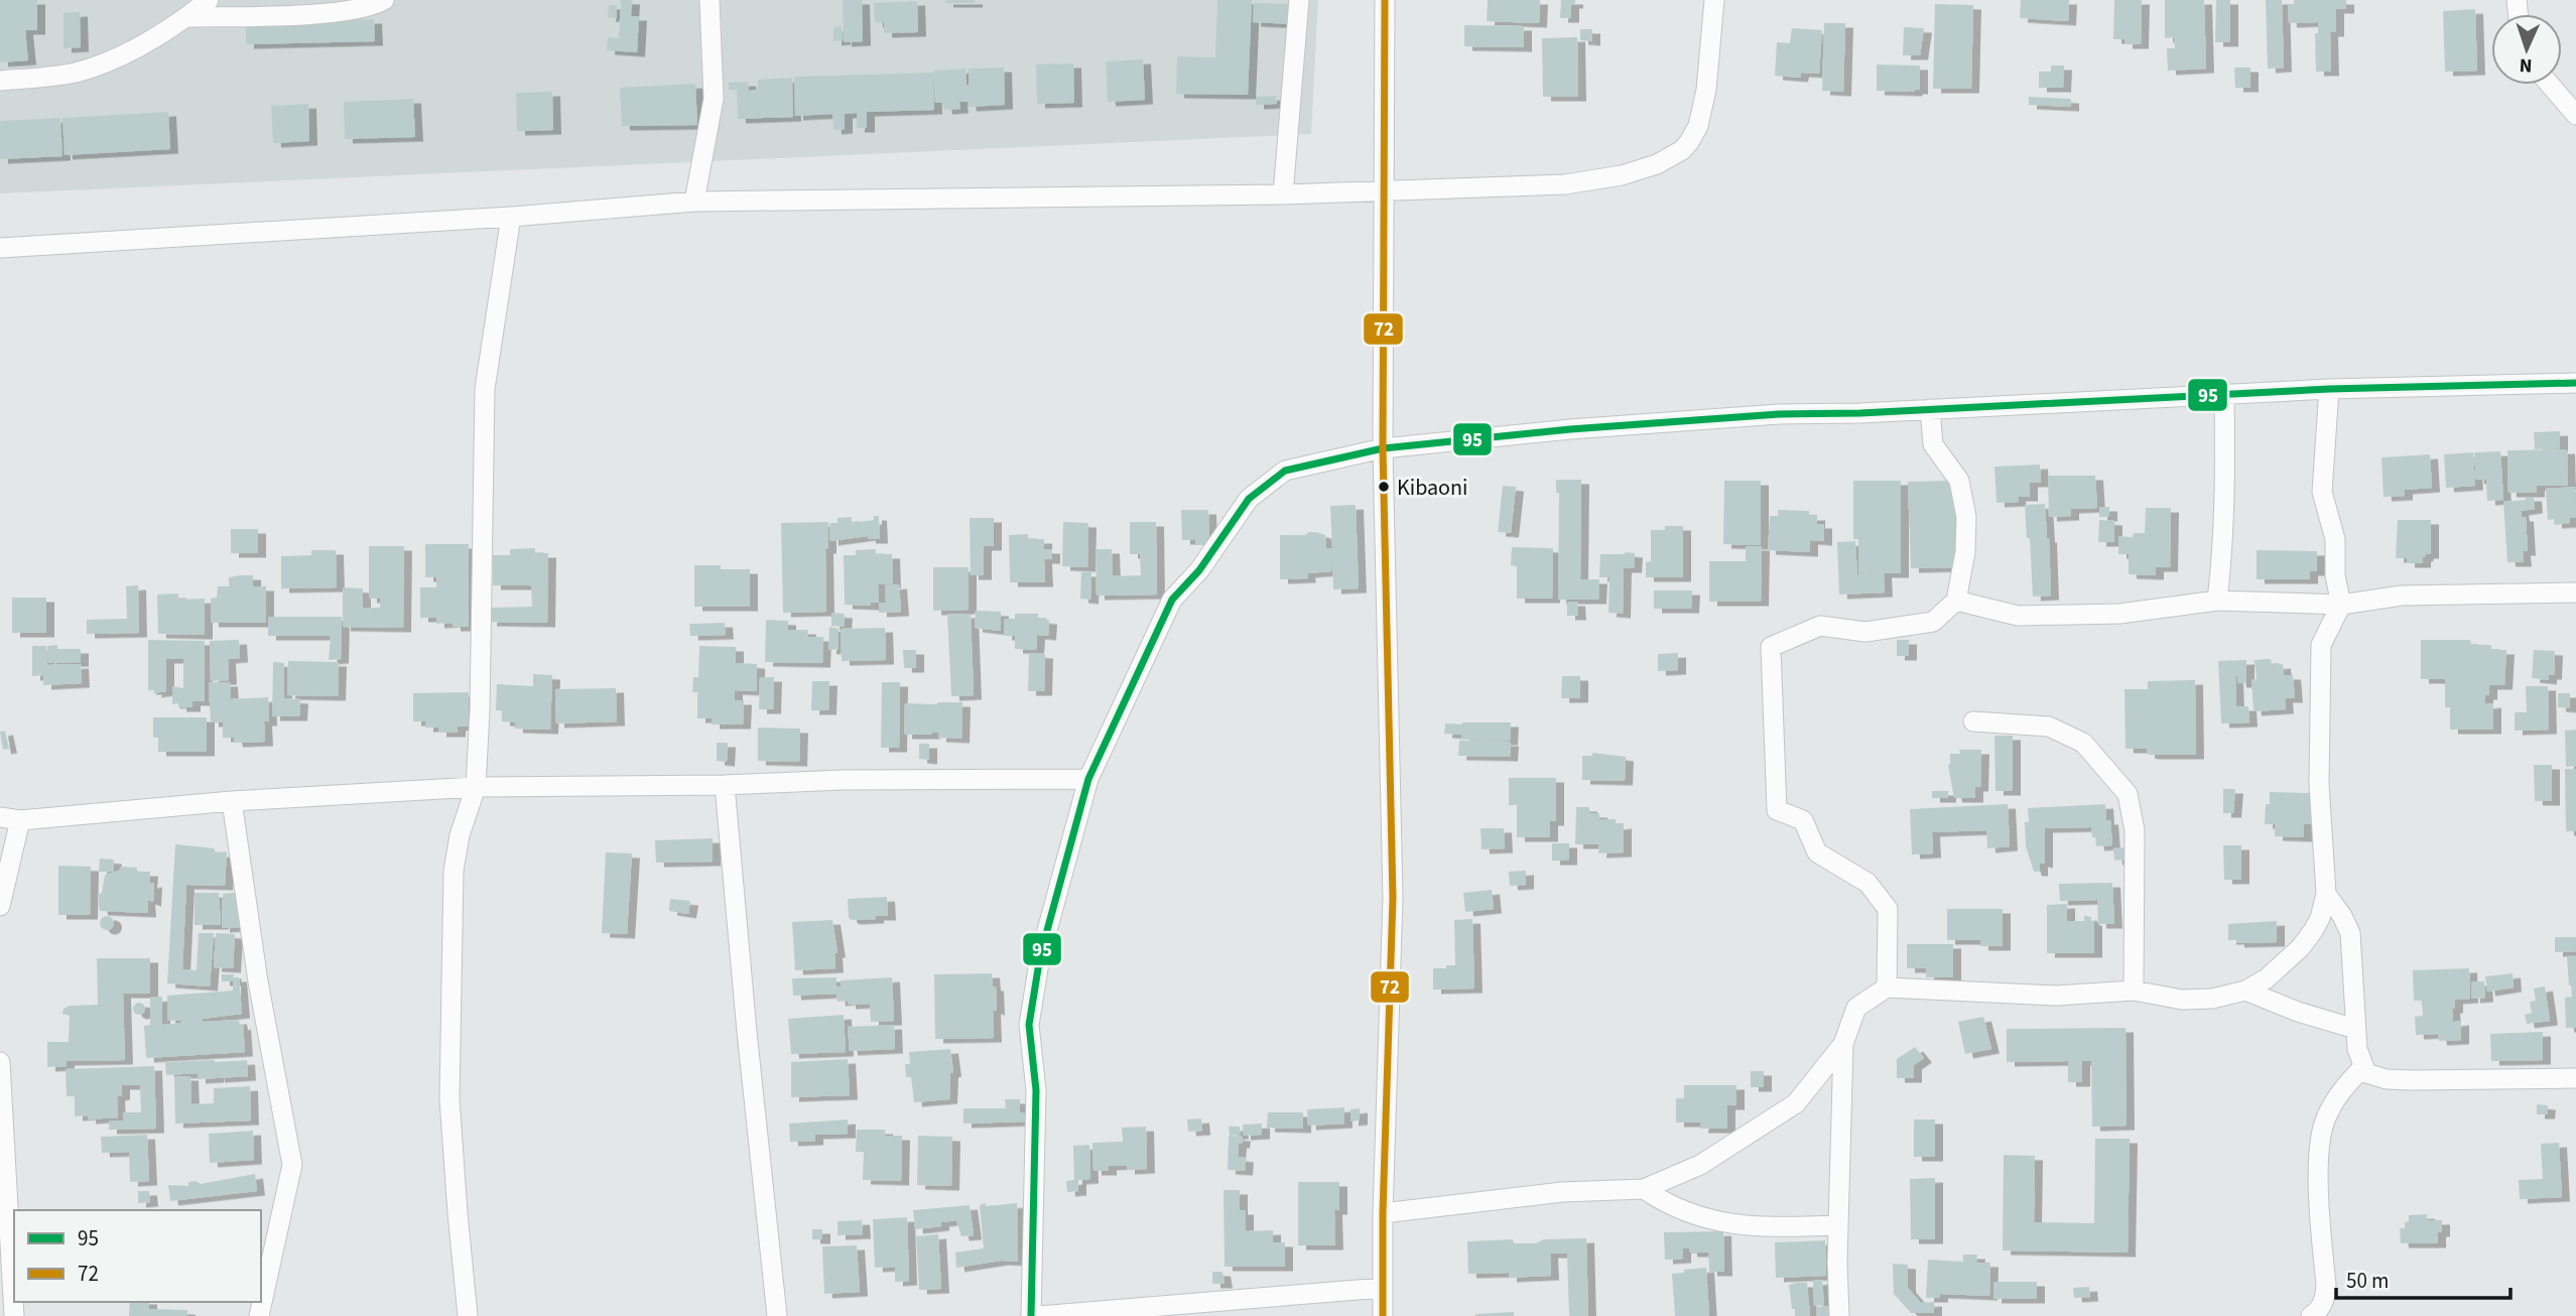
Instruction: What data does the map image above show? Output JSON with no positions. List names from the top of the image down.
{
  "places": ["Kibaoni"],
  "lines": ["transit line 72", "transit line 95"],
  "legend": ["95", "72"],
  "scale_bar": "50 m",
  "north": "bottom"
}
